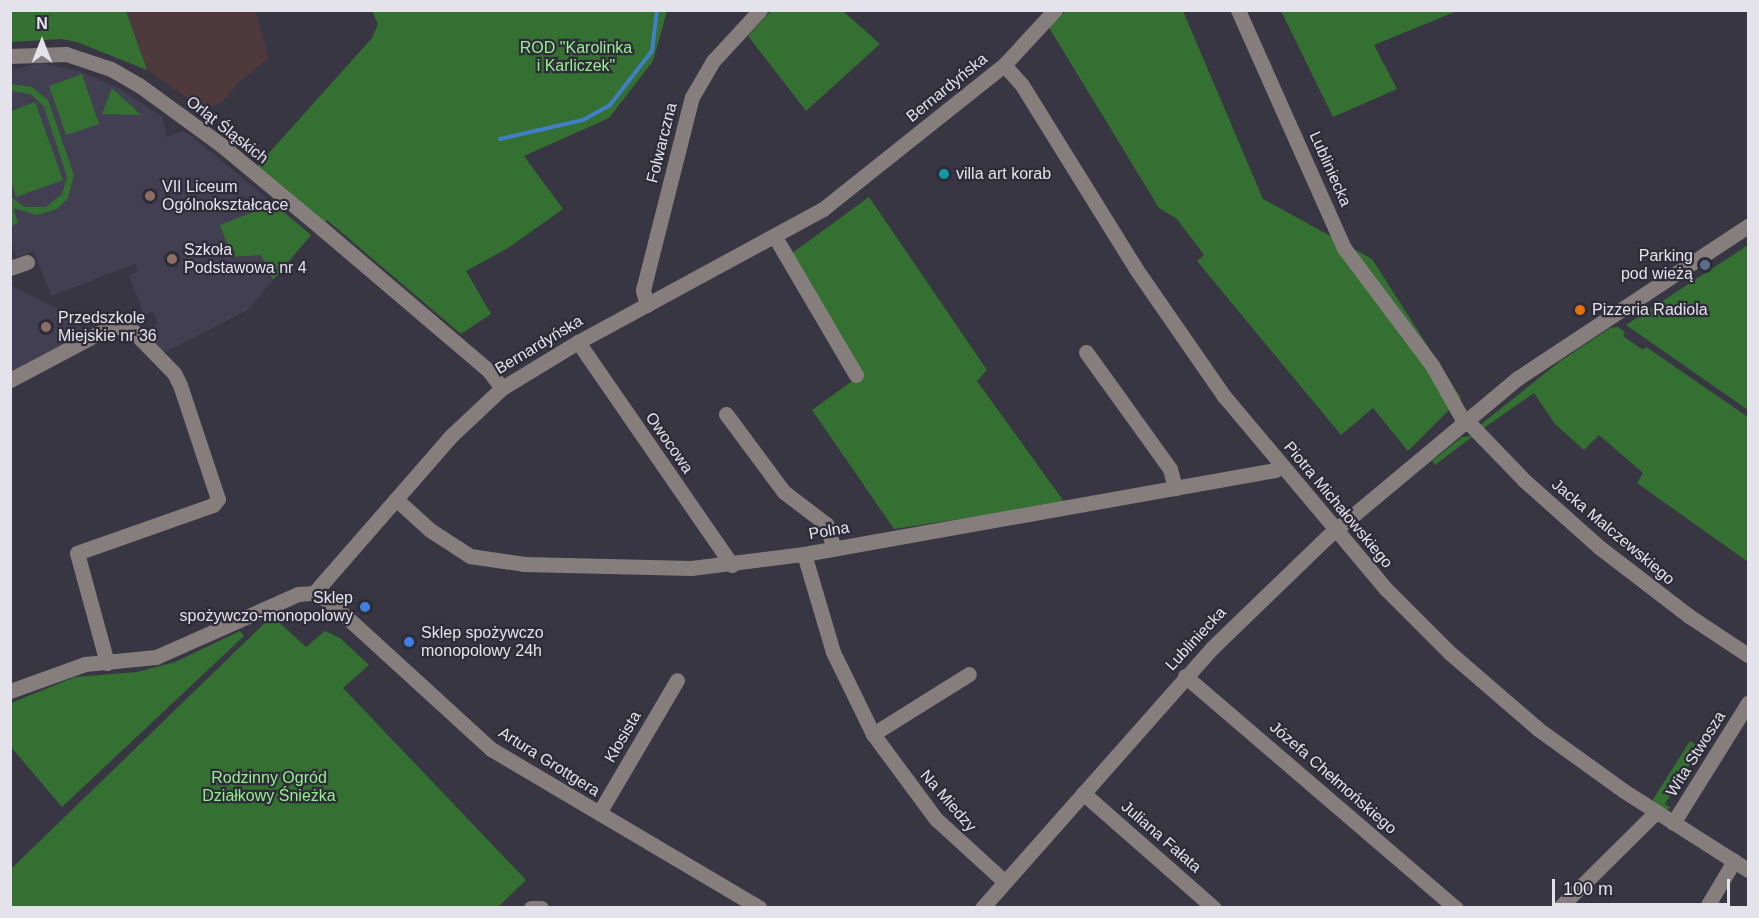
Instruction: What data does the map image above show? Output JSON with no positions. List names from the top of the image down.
{
  "streets": {
    "street": [
      "Bernardyńska",
      "Orląt Śląskich",
      "Folwarczna",
      "Lubliniecka",
      "Owocowa",
      "Piotra Michałowskiego",
      "Polna",
      "Jacka Malczewskiego",
      "Kłosista",
      "Wita Stwosza",
      "Artura Grottgera",
      "Józefa Chełmońskiego",
      "Na Miedzy",
      "Juliana Fałata"
    ]
  },
  "crossings": [
    ["Bernardyńska", "Orląt Śląskich"],
    ["Bernardyńska", "Folwarczna"],
    ["Bernardyńska", "Owocowa"],
    ["Bernardyńska", "Piotra Michałowskiego"],
    ["Bernardyńska", "Polna"],
    ["Bernardyńska", "Artura Grottgera"],
    ["Lubliniecka", "Piotra Michałowskiego"],
    ["Lubliniecka", "Jacka Malczewskiego"],
    ["Lubliniecka", "Józefa Chełmońskiego"],
    ["Lubliniecka", "Na Miedzy"],
    ["Lubliniecka", "Juliana Fałata"],
    ["Owocowa", "Polna"],
    ["Piotra Michałowskiego", "Polna"],
    ["Piotra Michałowskiego", "Wita Stwosza"],
    ["Polna", "Na Miedzy"],
    ["Kłosista", "Artura Grottgera"]
  ],
  "parks": ["ROD \"Karolinka i Karliczek\"", "Rodzinny Ogród Działkowy Śnieżka"],
  "places": [
    "villa art korab",
    "VII Liceum Ogólnokształcące",
    "Szkoła Podstawowa nr 4",
    "Parking pod wieżą",
    "Pizzeria Radiola",
    "Przedszkole Miejskie nr 36",
    "Sklep spożywczo-monopolowy",
    "Sklep spożywczo monopolowy 24h"
  ],
  "scale_bar": "100 m",
  "north": "top"
}
